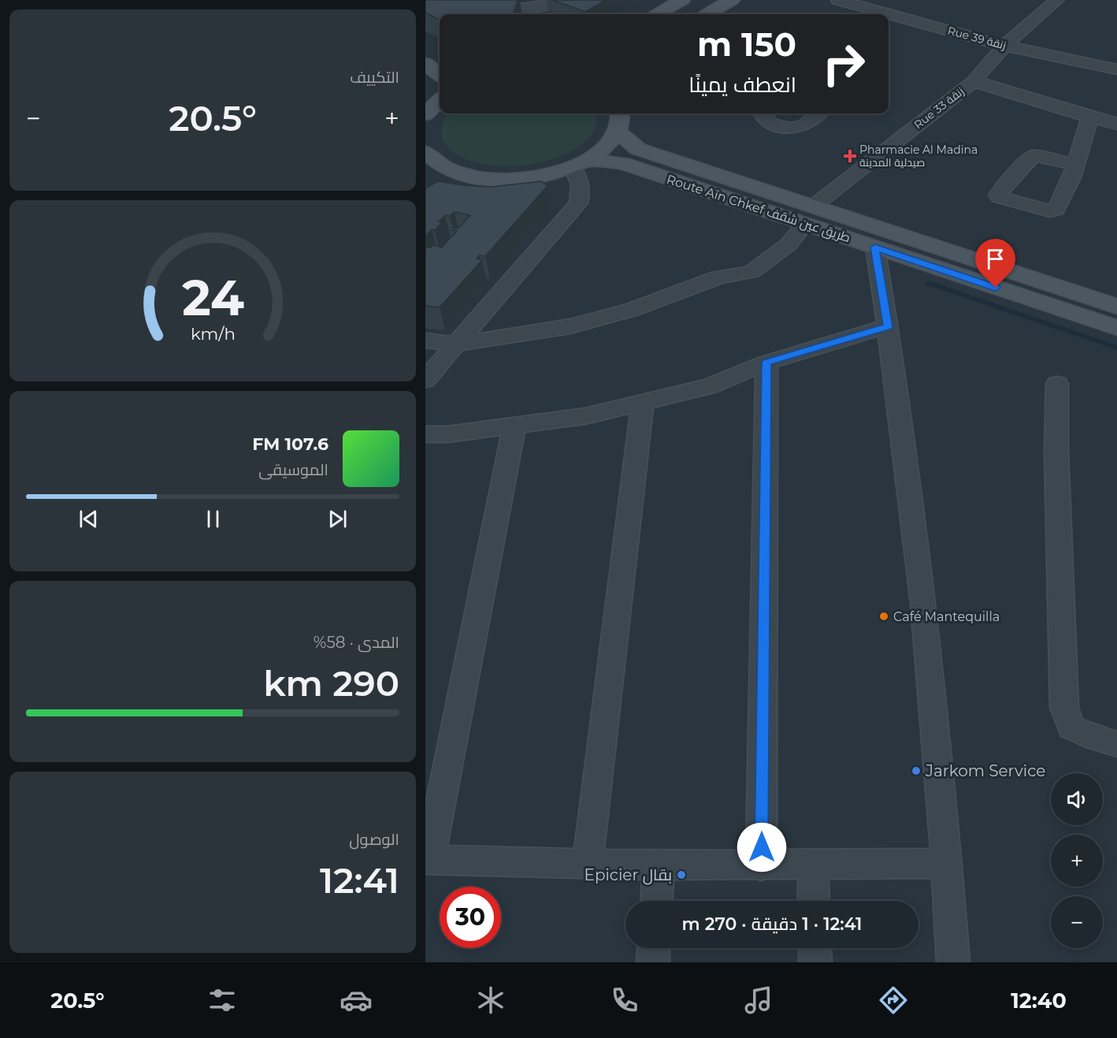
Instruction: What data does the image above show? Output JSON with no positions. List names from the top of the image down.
{
  "streets": {
    "main road": ["Route Aïn Chkef طريق عين شقف"],
    "street": ["Rue 39 زنقة", "Rue 33 زنقة"]
  },
  "crossings": [
    ["Rue 39 زنقة", "Rue 33 زنقة"],
    ["Rue 33 زنقة", "Route Aïn Chkef طريق عين شقف"]
  ],
  "places": {
    "health": ["Pharmacie Al Madina صيدلية المدينة"],
    "other": ["Café Mantequilla", "Jarkom Service", "Epicier بقال"]
  },
  "page": {
    "tile": [
      "التكييف",
      ["المدى · 58%", "290 km"],
      ["الوصول", "12:41"]
    ],
    "turn": ["150 m", "انعطف يمينًا"],
    "heat": ["−", "20.5°", "+"],
    "song": ["107.6 FM", "الموسيقى"],
    "map_buttons": ["+", "−"],
    "limit": "30",
    "trip": "12:41 · 1 دقيقة · 270 m",
    "tabs": ["12:40", "20.5°"],
    "gauge": ["24", "km/h"]
  }
}
